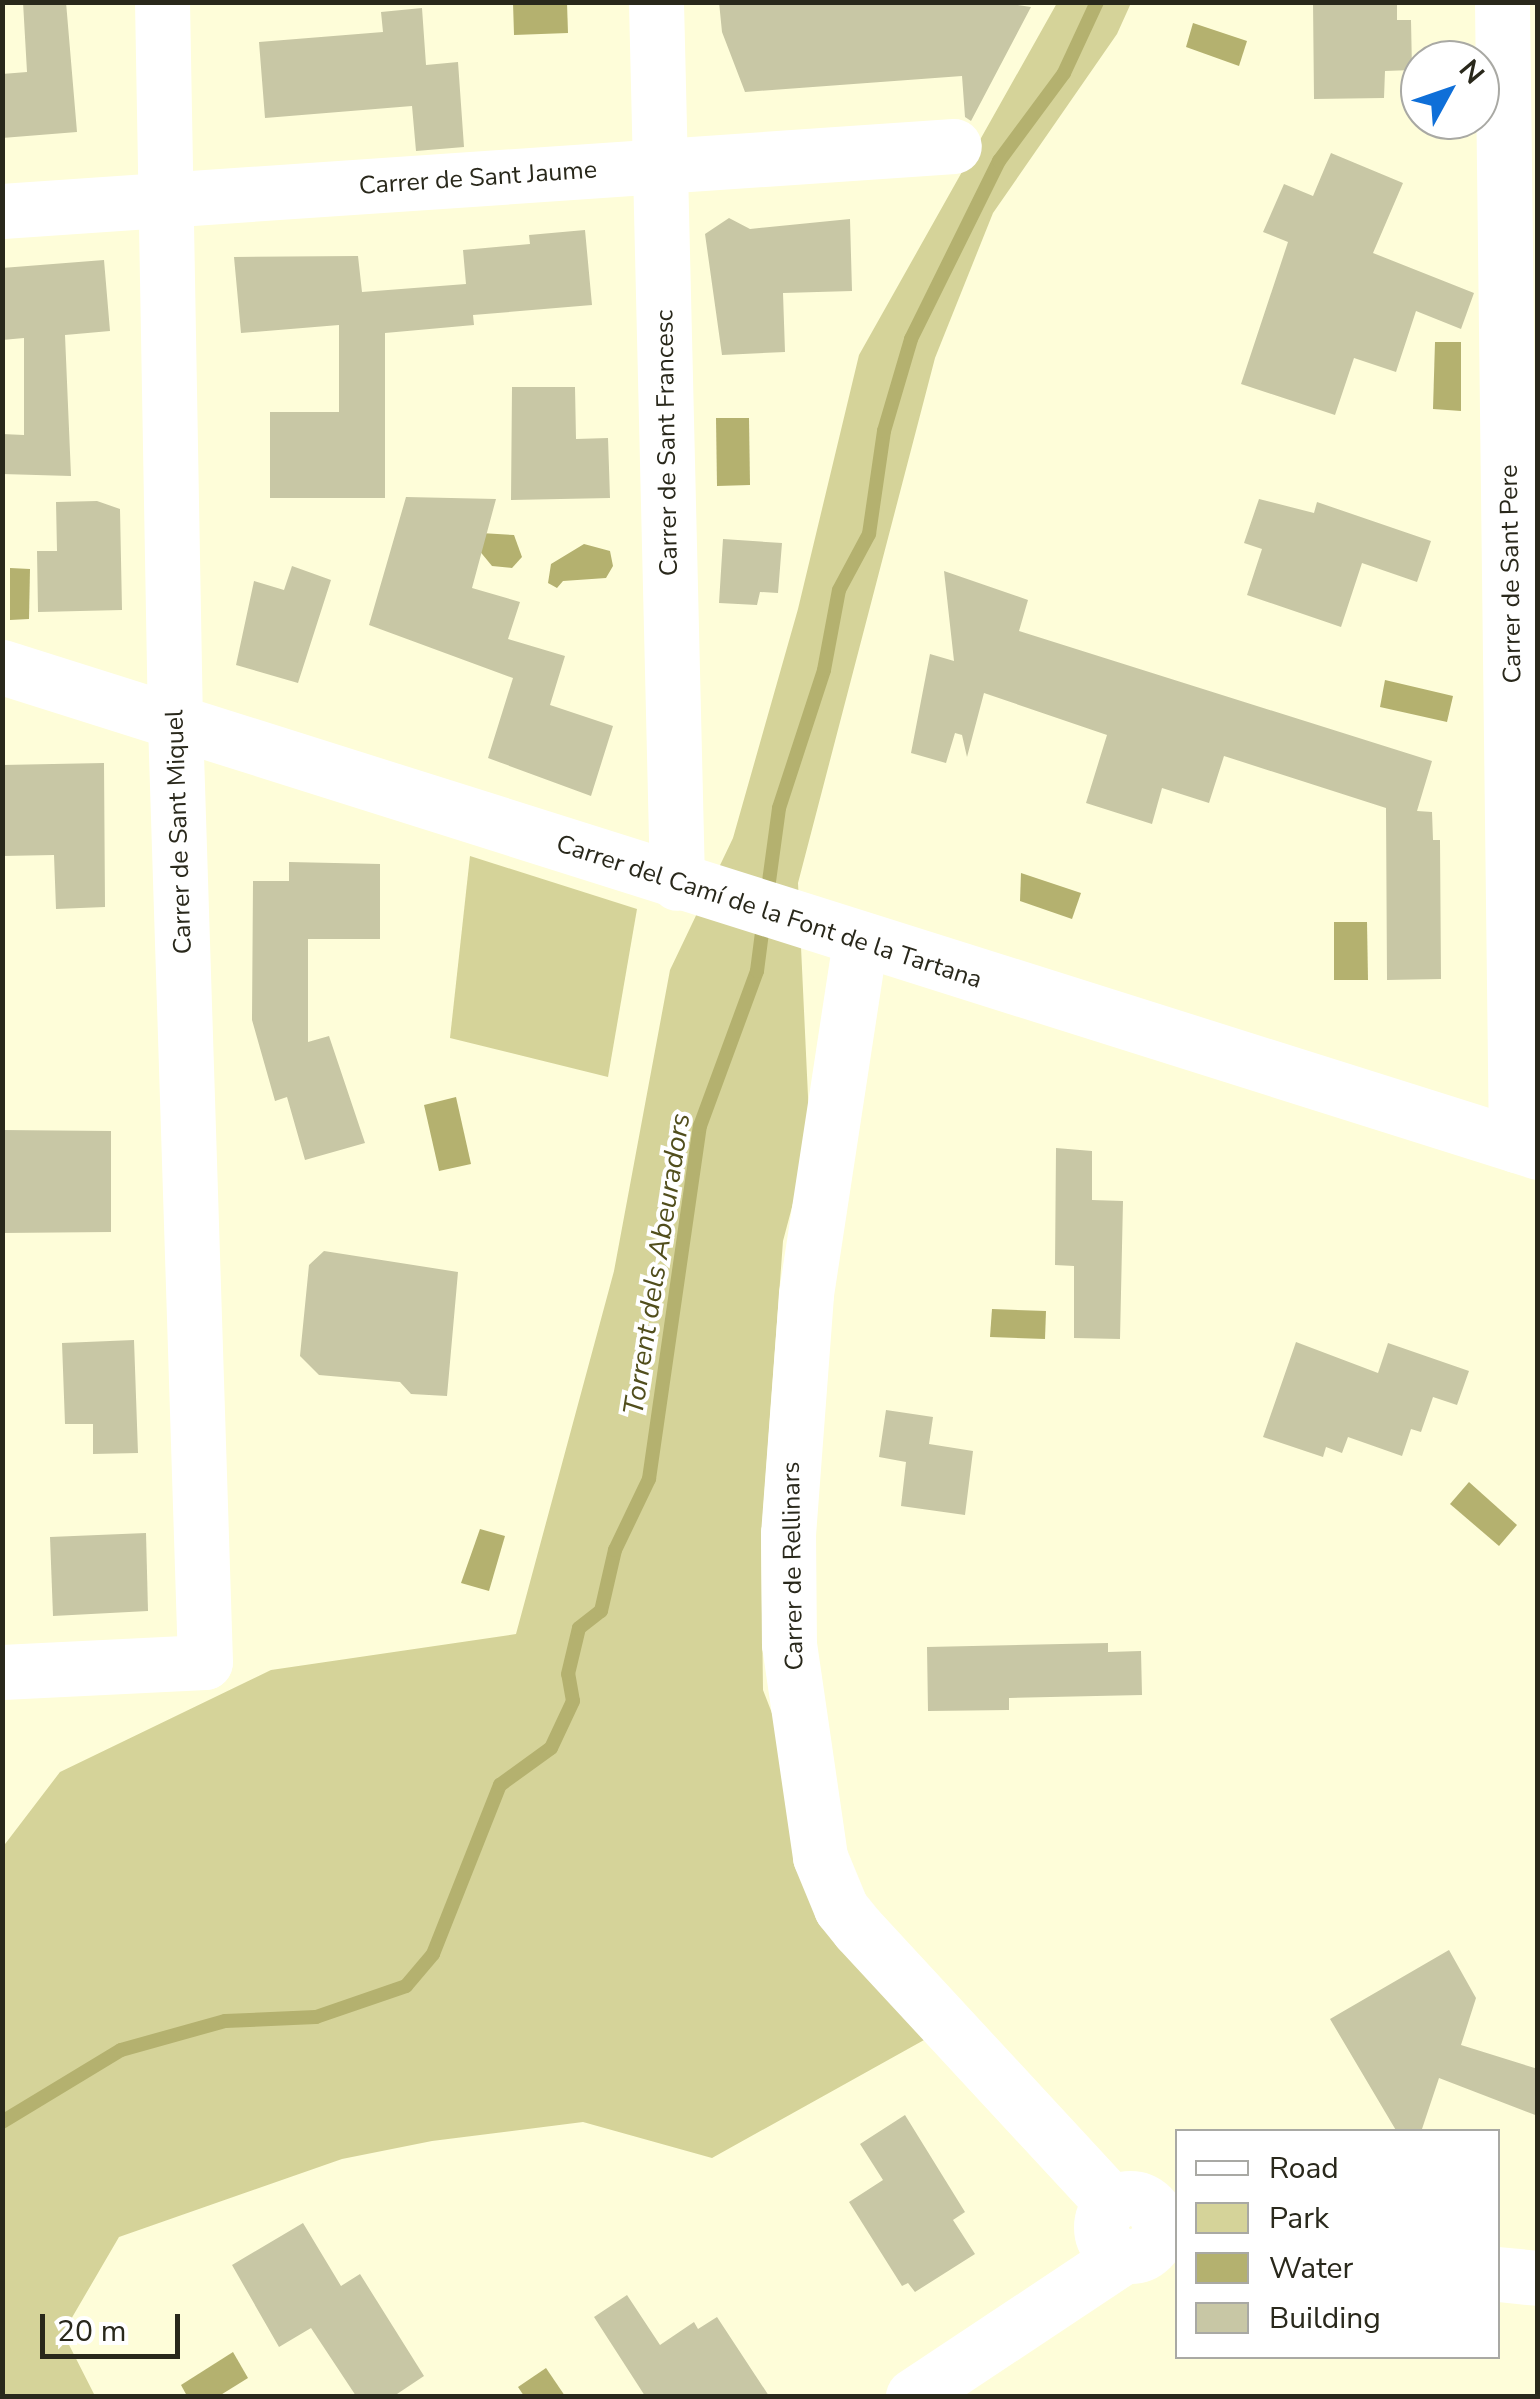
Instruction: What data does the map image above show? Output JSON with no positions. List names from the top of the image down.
{
  "streets": {
    "street": [
      "Carrer de Sant Jaume",
      "Carrer de Sant Francesc",
      "Carrer de Sant Pere",
      "Carrer de Sant Miquel",
      "Carrer del Camí de la Font de la Tartana",
      "Carrer de Rellinars"
    ]
  },
  "crossings": [
    ["Carrer de Sant Jaume", "Carrer de Sant Francesc"],
    ["Carrer de Sant Jaume", "Carrer de Sant Miquel"],
    ["Carrer de Sant Francesc", "Carrer del Camí de la Font de la Tartana"],
    ["Carrer de Sant Pere", "Carrer del Camí de la Font de la Tartana"],
    ["Carrer de Sant Miquel", "Carrer del Camí de la Font de la Tartana"],
    ["Carrer del Camí de la Font de la Tartana", "Carrer de Rellinars"]
  ],
  "water": ["Torrent dels Abeuradors"],
  "legend": [
    "Road",
    "Park",
    "Water",
    "Building"
  ],
  "scale_bar": "20 m",
  "north": "top right"
}
